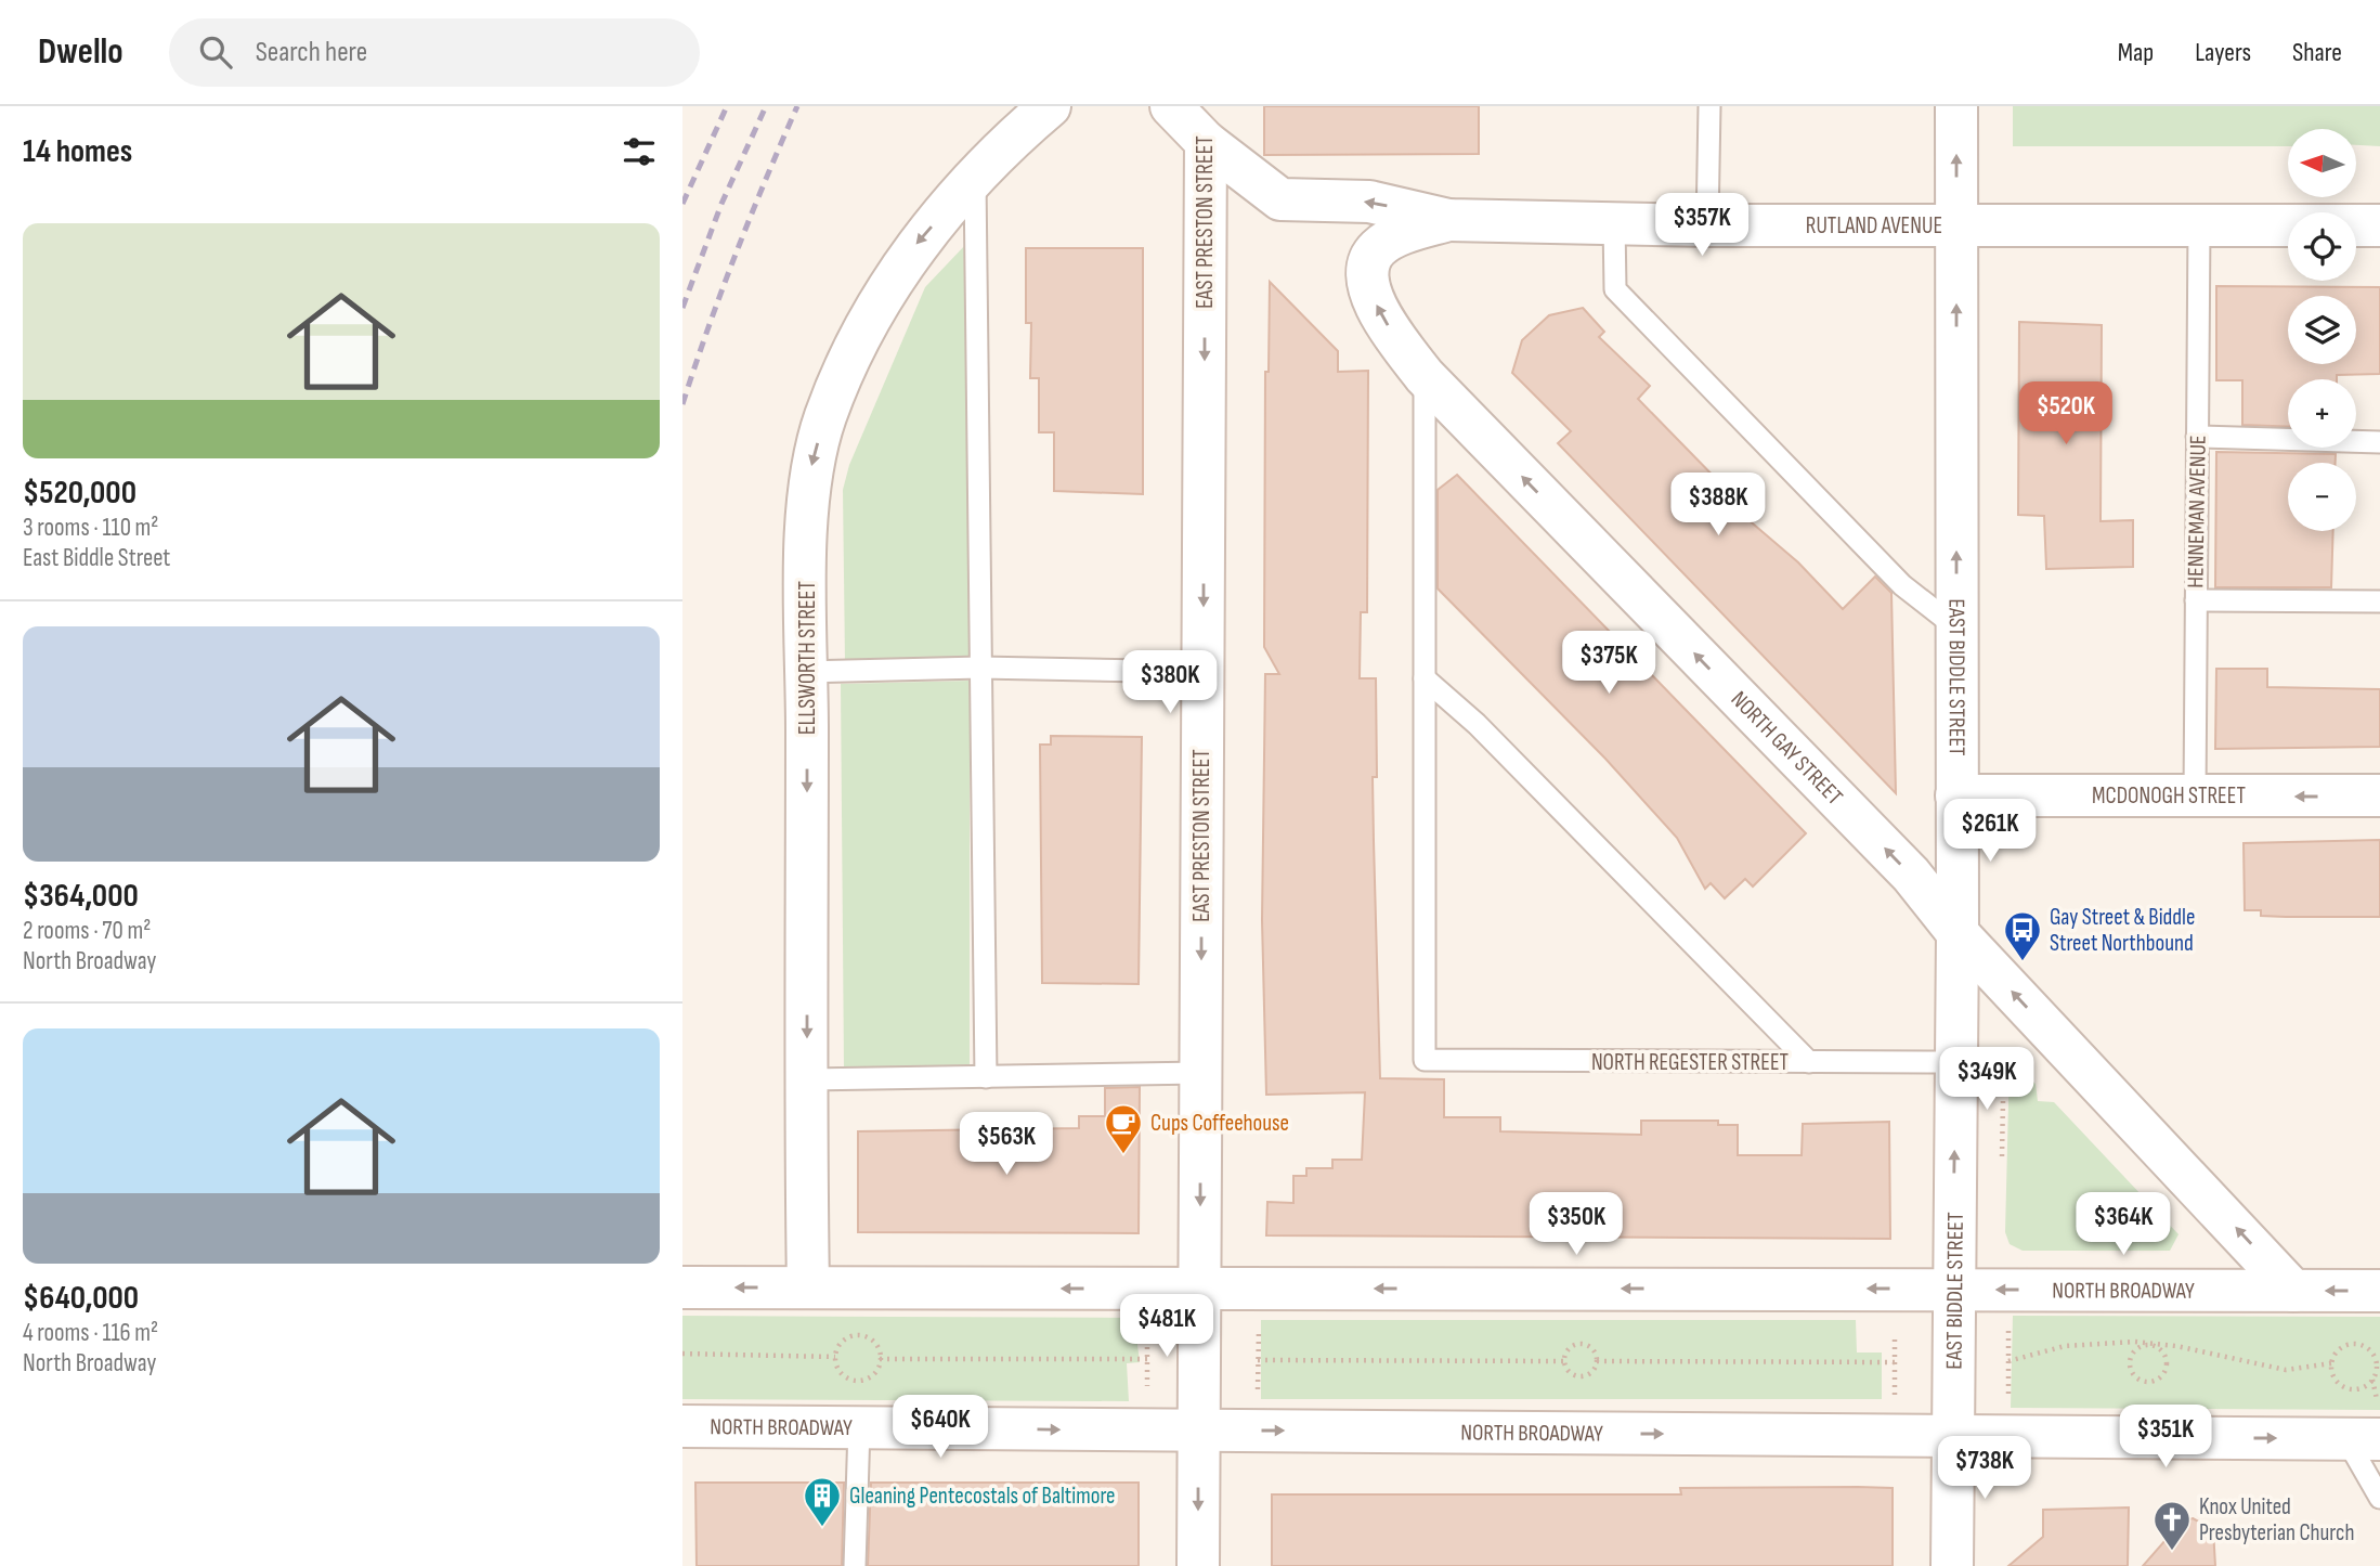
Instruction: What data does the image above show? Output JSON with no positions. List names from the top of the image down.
{
  "streets": {
    "main road": [
      "EAST PRESTON STREET",
      "RUTLAND AVENUE",
      "ELLSWORTH STREET",
      "EAST BIDDLE STREET",
      "NORTH GAY STREET",
      "MCDONOGH STREET",
      "NORTH BROADWAY"
    ],
    "lane": ["HENNEMAN AVENUE", "NORTH REGESTER STREET"]
  },
  "crossings": [
    ["EAST PRESTON STREET", "RUTLAND AVENUE"],
    ["EAST PRESTON STREET", "NORTH BROADWAY"],
    ["RUTLAND AVENUE", "HENNEMAN AVENUE"],
    ["RUTLAND AVENUE", "EAST BIDDLE STREET"],
    ["RUTLAND AVENUE", "NORTH GAY STREET"],
    ["HENNEMAN AVENUE", "MCDONOGH STREET"],
    ["ELLSWORTH STREET", "NORTH BROADWAY"],
    ["EAST BIDDLE STREET", "NORTH GAY STREET"],
    ["EAST BIDDLE STREET", "MCDONOGH STREET"],
    ["EAST BIDDLE STREET", "NORTH REGESTER STREET"],
    ["EAST BIDDLE STREET", "NORTH BROADWAY"],
    ["NORTH GAY STREET", "NORTH BROADWAY"]
  ],
  "one_way": [
    "EAST PRESTON STREET",
    "ELLSWORTH STREET",
    "EAST BIDDLE STREET",
    "NORTH GAY STREET",
    "MCDONOGH STREET"
  ],
  "places": {
    "bus stop": ["Gay Street & Biddle Street Northbound"],
    "cafe": ["Cups Coffeehouse"],
    "building": ["Gleaning Pentecostals of Baltimore"],
    "church": ["Knox United Presbyterian Church"]
  },
  "north": "left",
  "page": {
    "header": "Dwello",
    "search": "Search here",
    "nav": ["Map", "Layers", "Share"],
    "heading": "14 homes",
    "map_buttons": ["+", "−"],
    "price": [
      "$357K",
      "$520K",
      "$388K",
      "$375K",
      "$380K",
      "$261K",
      "$349K",
      "$563K",
      "$350K",
      "$364K",
      "$481K",
      "$640K",
      "$351K",
      "$738K"
    ],
    "list": [
      {
        "name": "$520,000",
        "note": "3 rooms · 110 m² · East Biddle Street"
      },
      {
        "name": "$364,000",
        "note": "2 rooms · 70 m² · North Broadway"
      },
      {
        "name": "$640,000",
        "note": "4 rooms · 116 m² · North Broadway"
      }
    ]
  }
}
